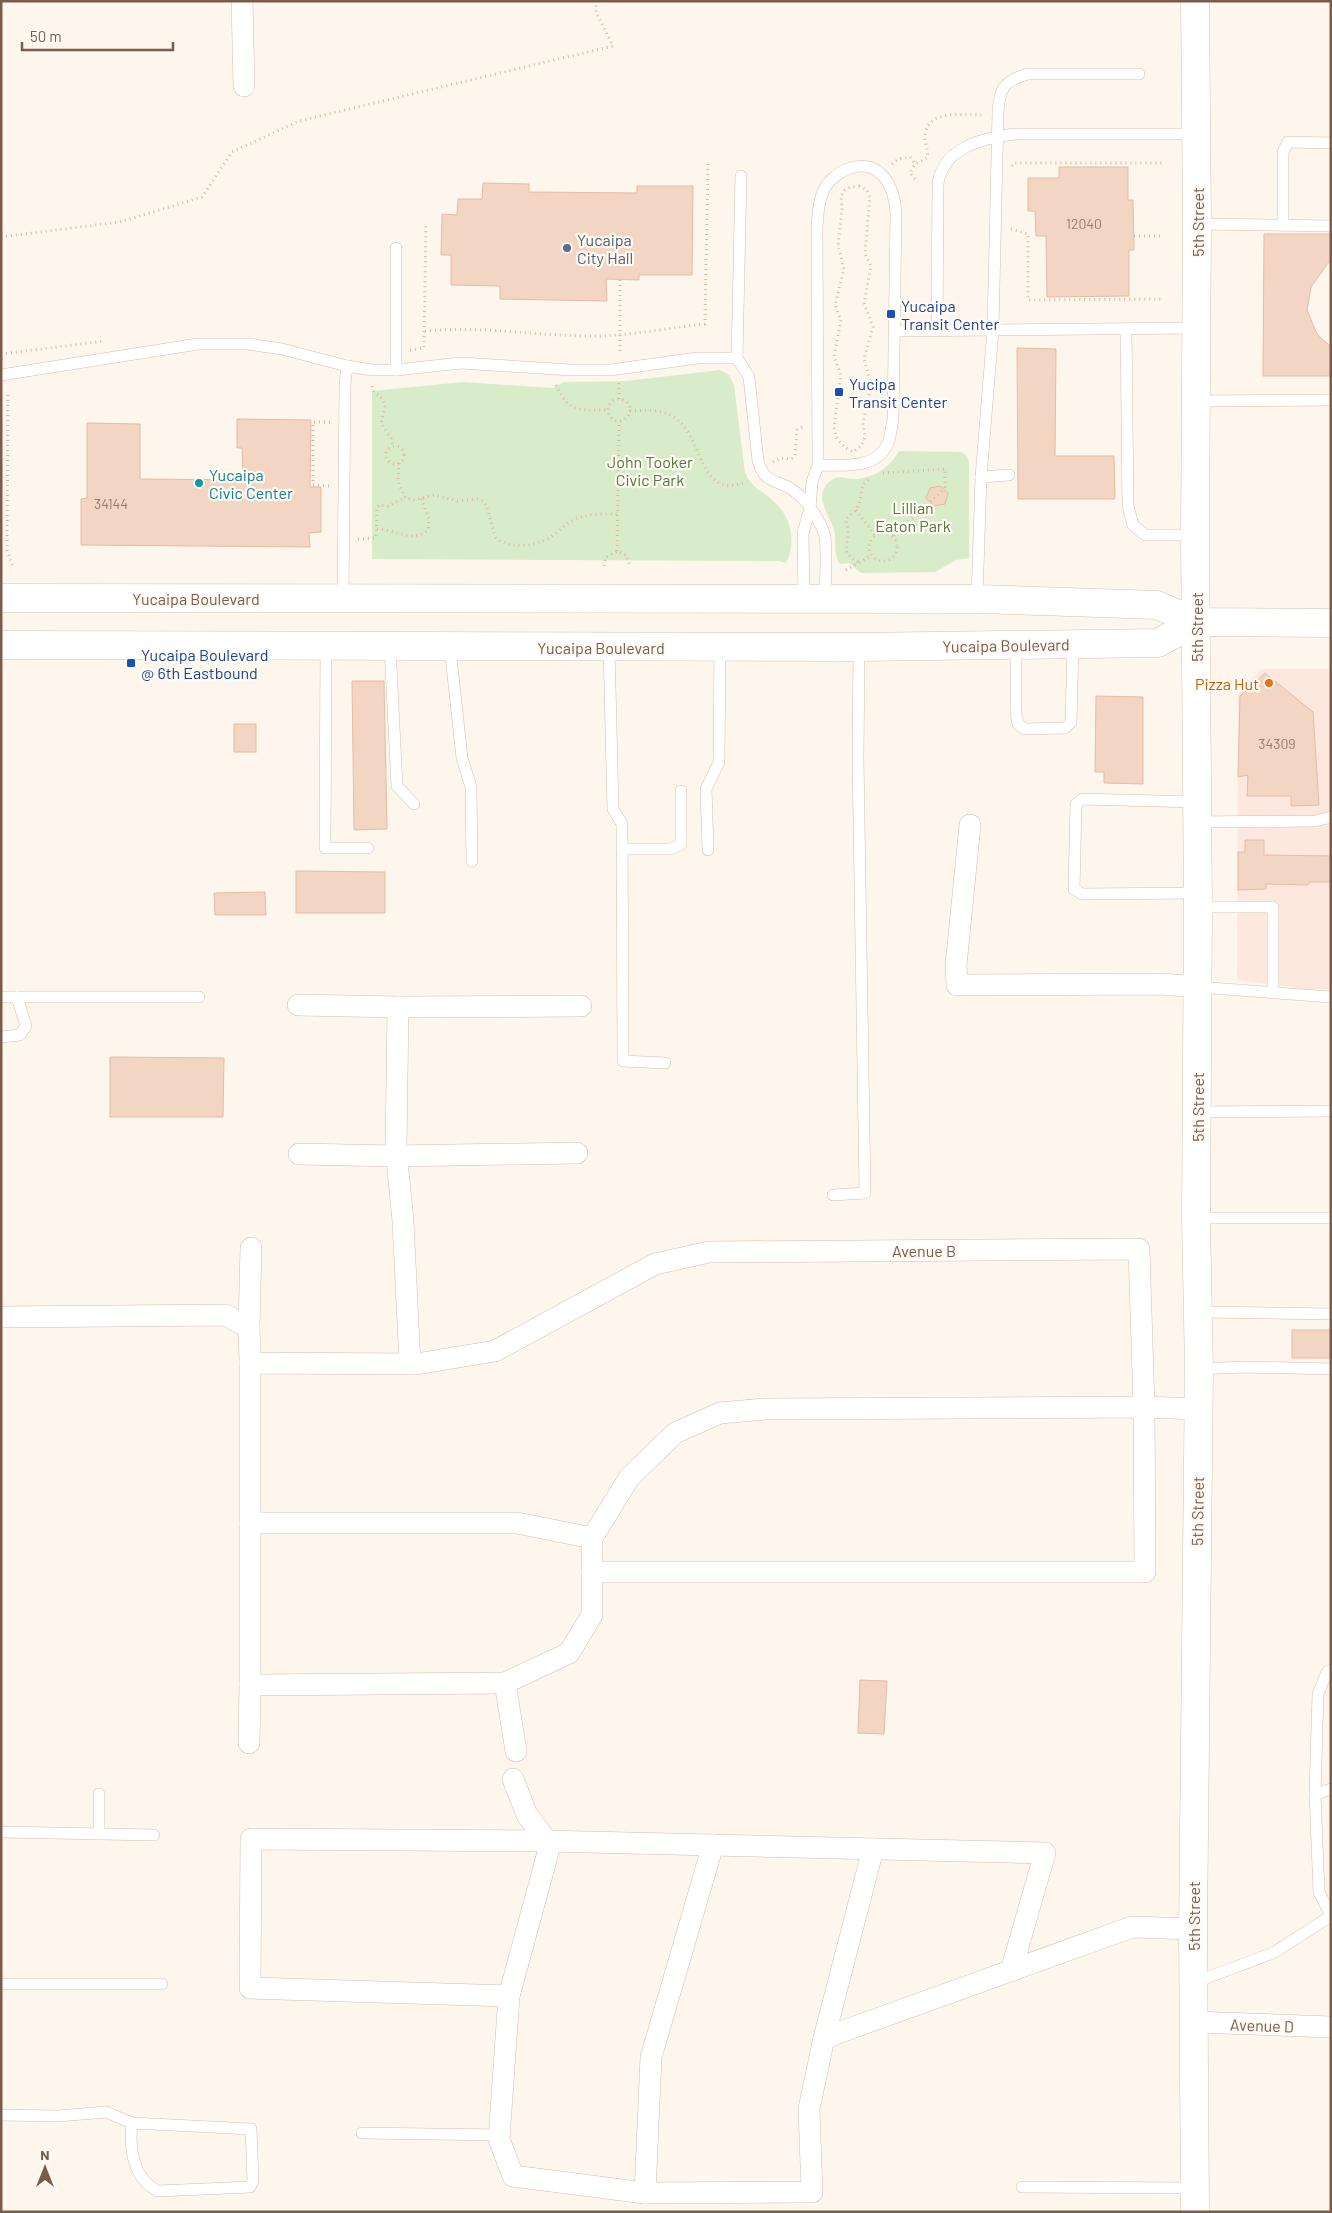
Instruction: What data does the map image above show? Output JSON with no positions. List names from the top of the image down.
{
  "streets": {
    "main road": ["5th Street", "Yucaipa Boulevard"],
    "street": ["Avenue B", "Avenue D"]
  },
  "crossings": [
    ["5th Street", "Yucaipa Boulevard"],
    ["5th Street", "Avenue D"]
  ],
  "parks": ["John Tooker Civic Park", "Lillian Eaton Park"],
  "places": {
    "other": ["Yucaipa City Hall", "Yucaipa Civic Center", "Pizza Hut"],
    "transit": ["Yucaipa Transit Center", "Yucipa Transit Center", "Yucaipa Boulevard @ 6th Eastbound"]
  },
  "house_numbers": ["12040", "34144", "34309"],
  "scale_bar": "50 m",
  "north": "top"
}
